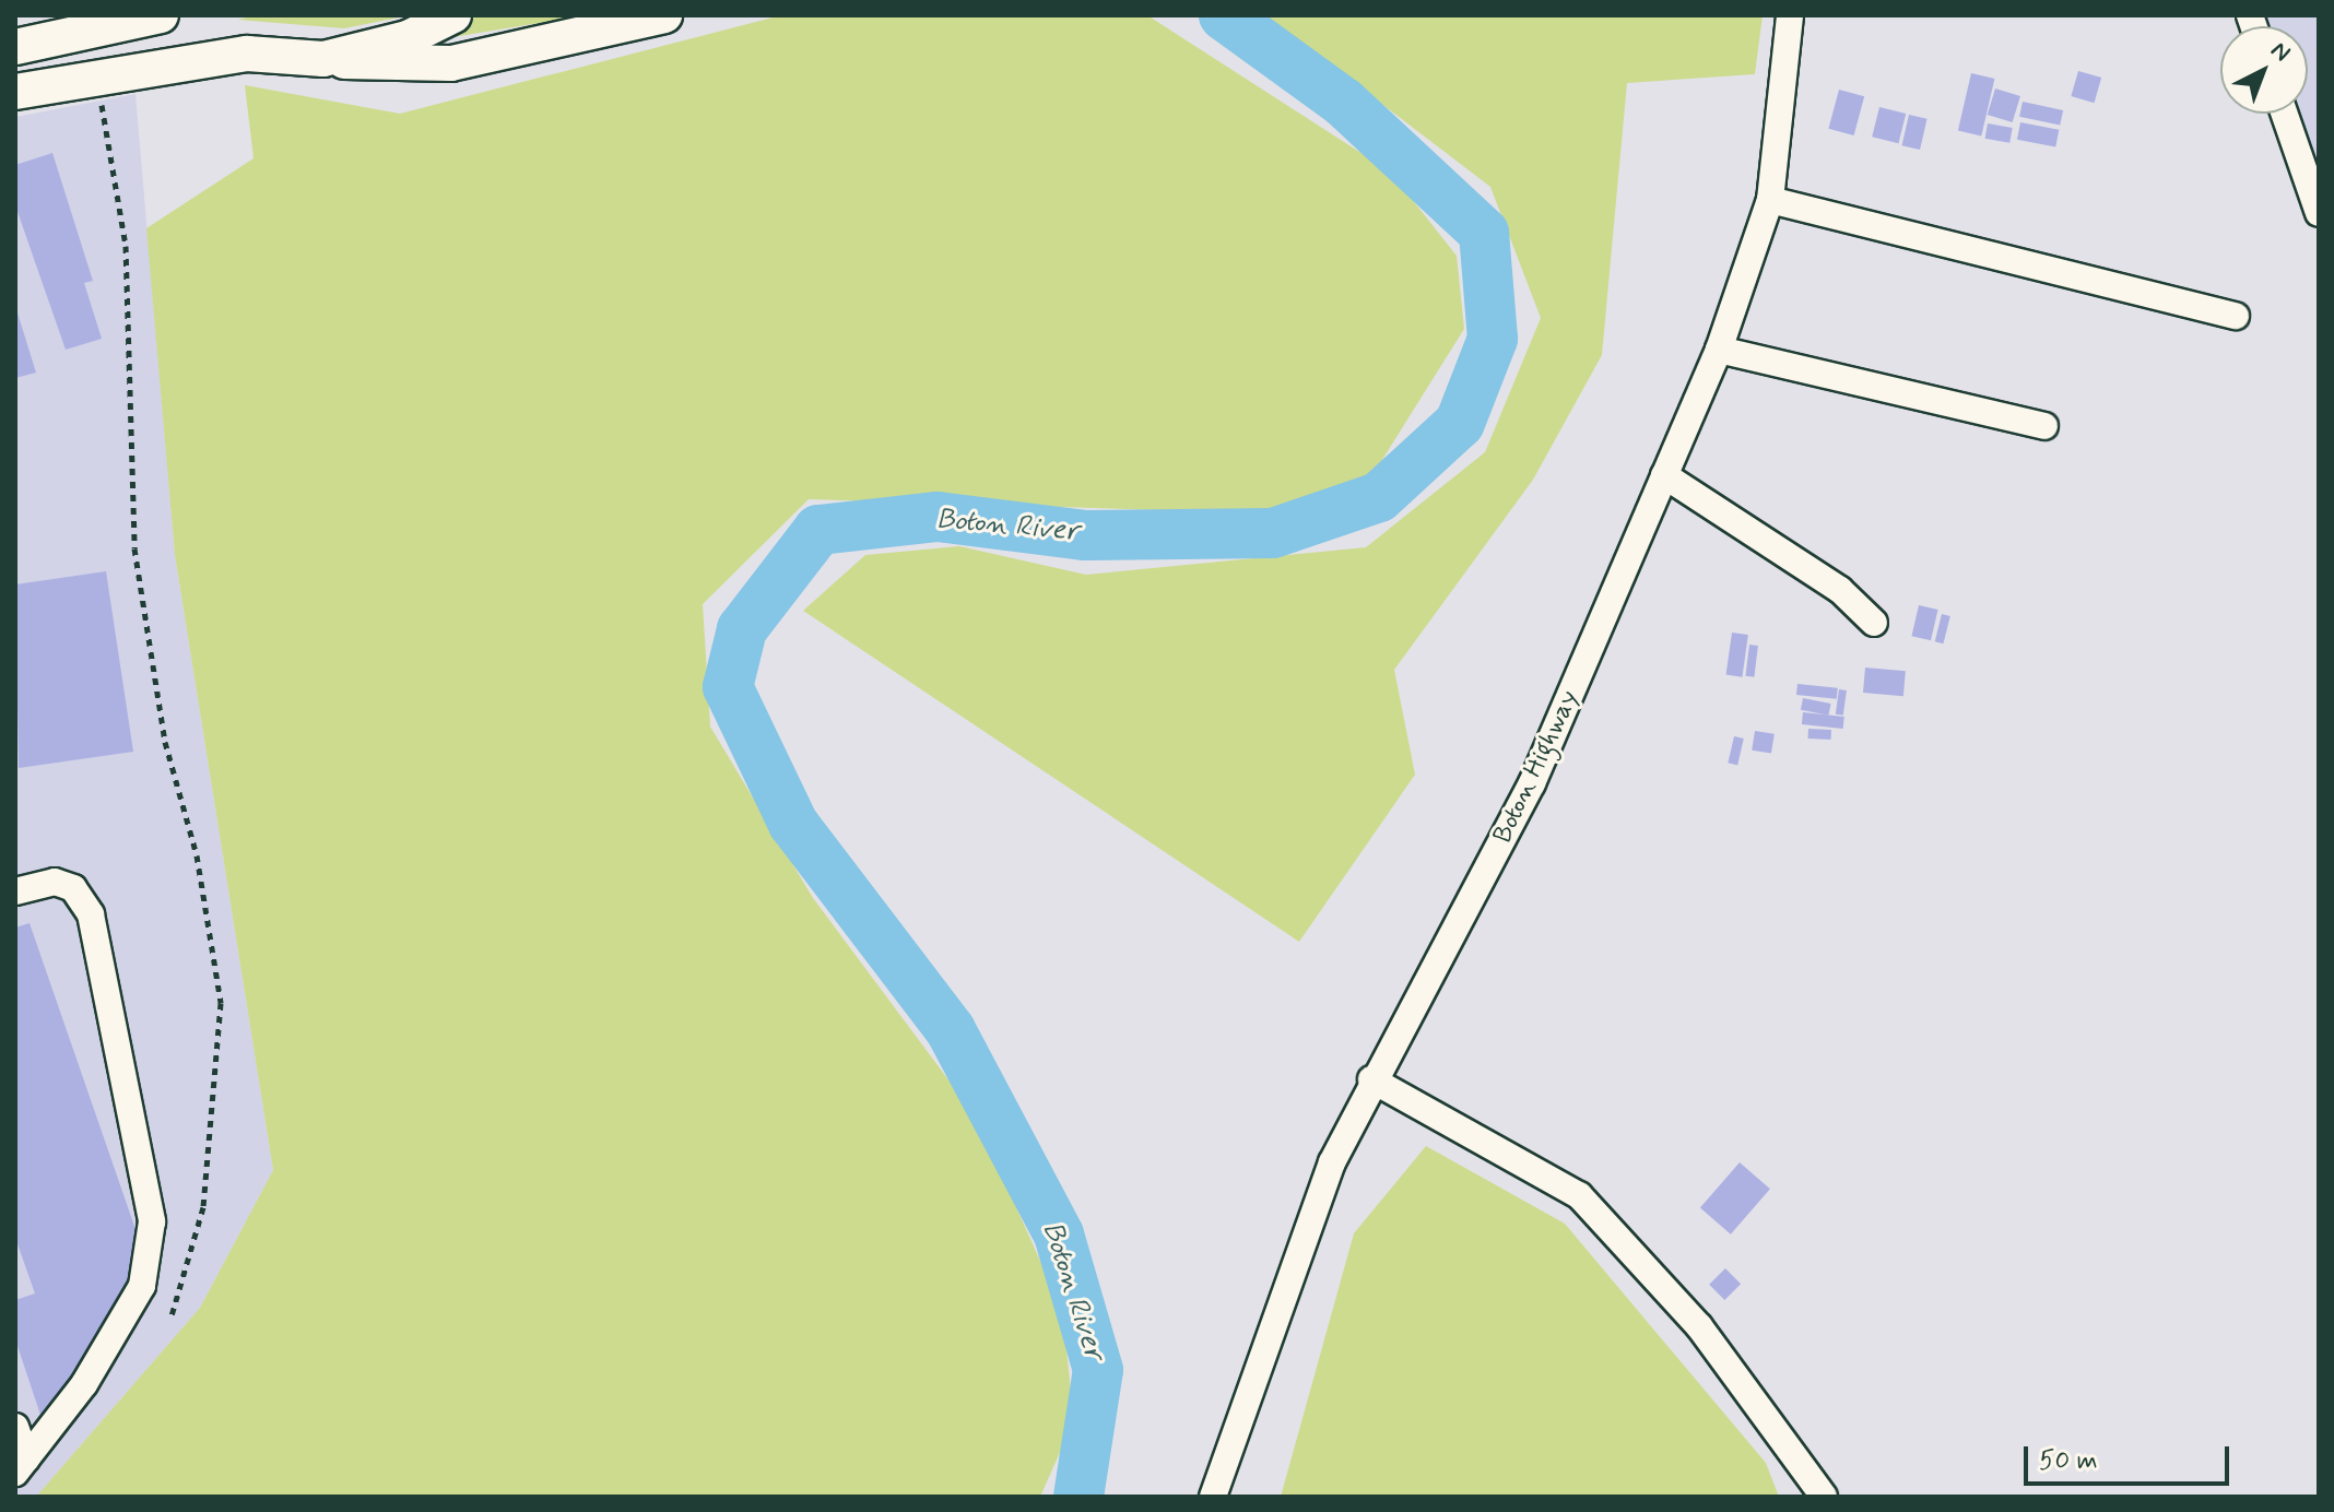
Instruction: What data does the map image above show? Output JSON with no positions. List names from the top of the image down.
{
  "streets": {
    "street": ["Boton Highway"]
  },
  "water": ["Boton River"],
  "scale_bar": "50 m",
  "north": "top right"
}
